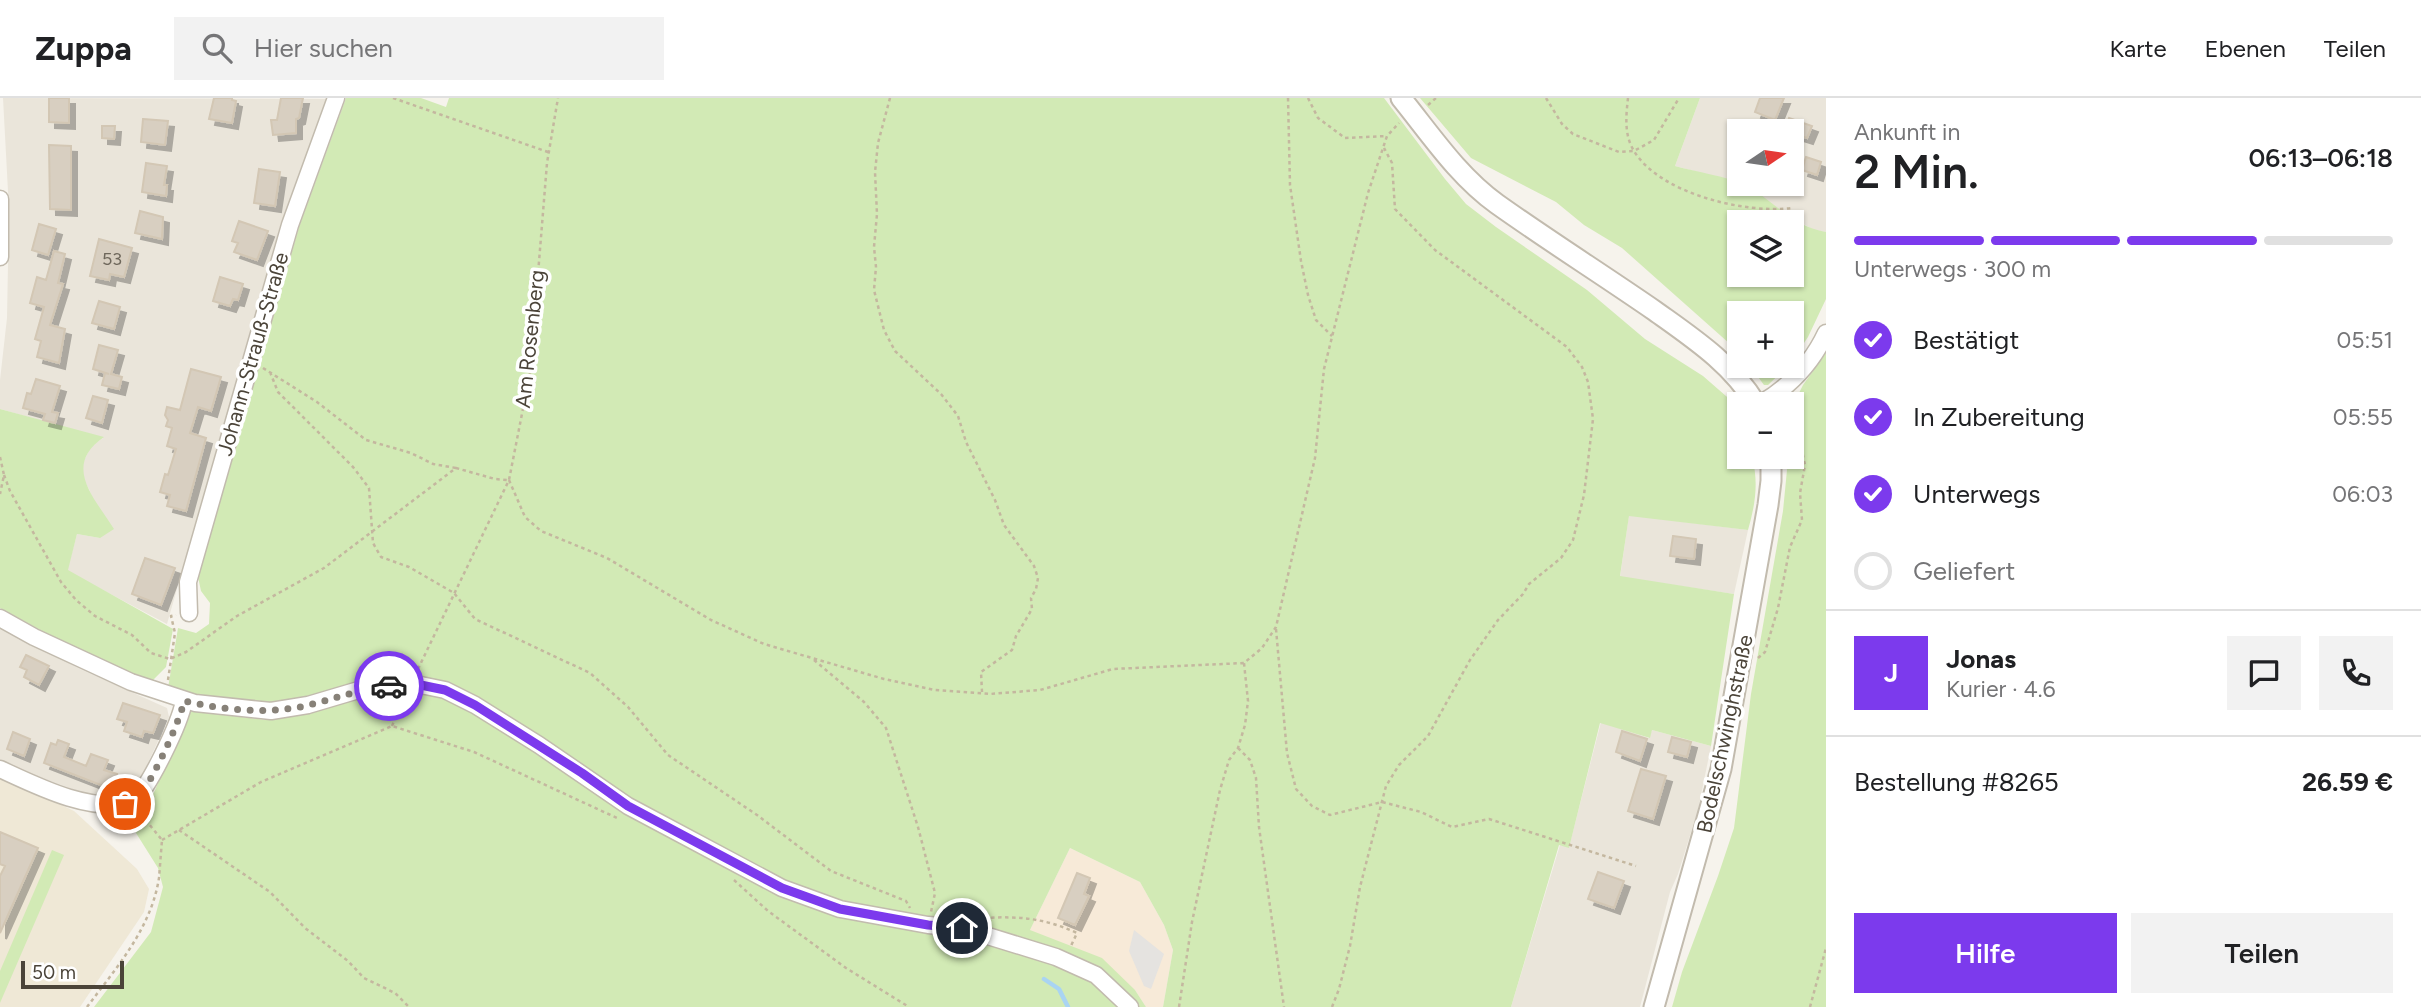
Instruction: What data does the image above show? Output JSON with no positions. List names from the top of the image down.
{
  "streets": {
    "street": ["Johann-Strauß-Straße", "Bodelschwinghstraße"],
    "path": ["Am Rosenberg"]
  },
  "house_numbers": ["53"],
  "scale_bar": "50 m",
  "north": "right",
  "page": {
    "header": "Zuppa",
    "search": "Hier suchen",
    "nav": ["Karte", "Ebenen", "Teilen"],
    "heading": ["2 Min.", "Ankunft in", "06:13–06:18"],
    "panel": [
      "Jonas",
      "Kurier · 4.6",
      "Bestellung #8265",
      "26.59 €"
    ],
    "map_buttons": ["+", "−"],
    "bar": "Unterwegs · 300 m",
    "list": [
      ["Bestätigt", "05:51"],
      ["In Zubereitung", "05:55"],
      ["Unterwegs", "06:03"],
      "Geliefert"
    ],
    "round": "J",
    "buttons": ["Hilfe", "Teilen"],
    "scale": "50 m"
  }
}
